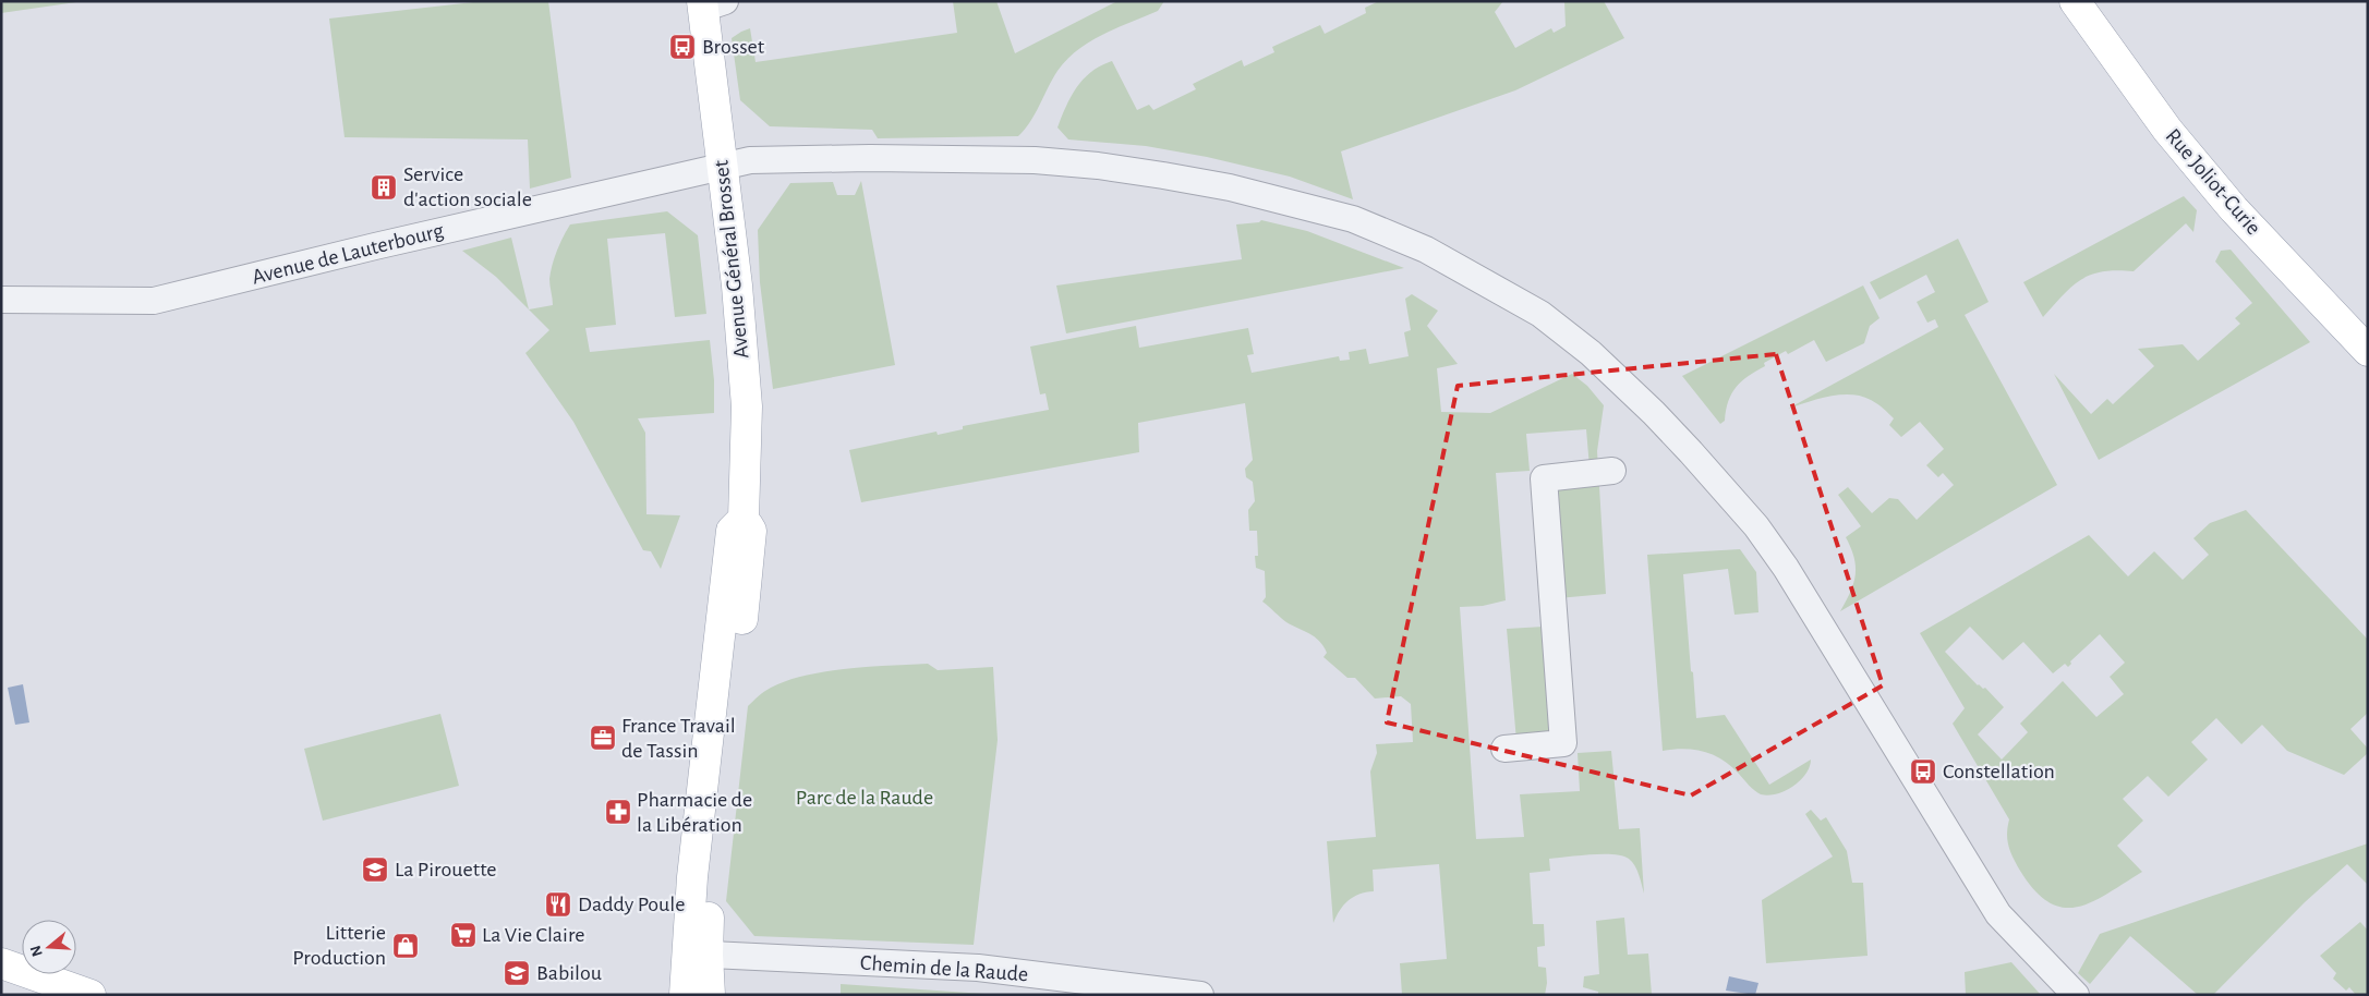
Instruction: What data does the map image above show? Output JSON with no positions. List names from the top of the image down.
{
  "streets": {
    "main road": ["Rue Joliot-Curie", "Avenue Général Brosset"],
    "street": ["Avenue de Lauterbourg", "Chemin de la Raude"]
  },
  "crossings": [
    ["Avenue de Lauterbourg", "Avenue Général Brosset"],
    ["Avenue Général Brosset", "Chemin de la Raude"]
  ],
  "parks": ["Parc de la Raude"],
  "places": {
    "bus stop": ["Brosset", "Constellation"],
    "building": ["Service d'action sociale"],
    "office": ["France Travail de Tassin"],
    "pharmacy": ["Pharmacie de la Libération"],
    "school or university": ["La Pirouette", "Babilou"],
    "restaurant": ["Daddy Poule"],
    "supermarket": ["La Vie Claire"],
    "shop": ["Litterie Production"]
  },
  "north": "left"
}
